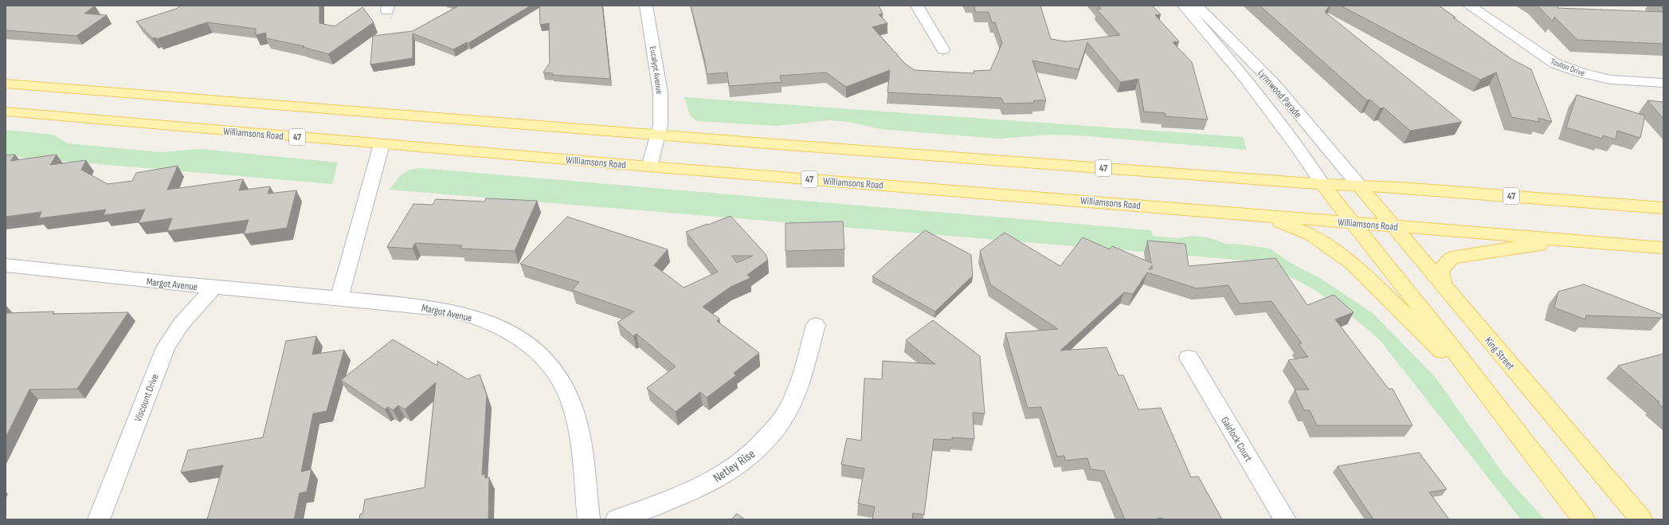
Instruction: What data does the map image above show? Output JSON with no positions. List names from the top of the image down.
{
  "streets": {
    "main road": ["Williamsons Road", "47", "King Street"],
    "street": [
      "Toulon Drive",
      "Eucalypt Avenue",
      "Lynnwood Parade",
      "Margot Avenue",
      "Viscount Drive",
      "Gairlock Court",
      "Netley Rise"
    ]
  },
  "crossings": [
    ["Eucalypt Avenue", "Williamsons Road"],
    ["Eucalypt Avenue", "47"],
    ["Lynnwood Parade", "47"],
    ["Lynnwood Parade", "King Street"],
    ["Williamsons Road", "King Street"],
    ["47", "King Street"],
    ["Margot Avenue", "Viscount Drive"]
  ]
}
